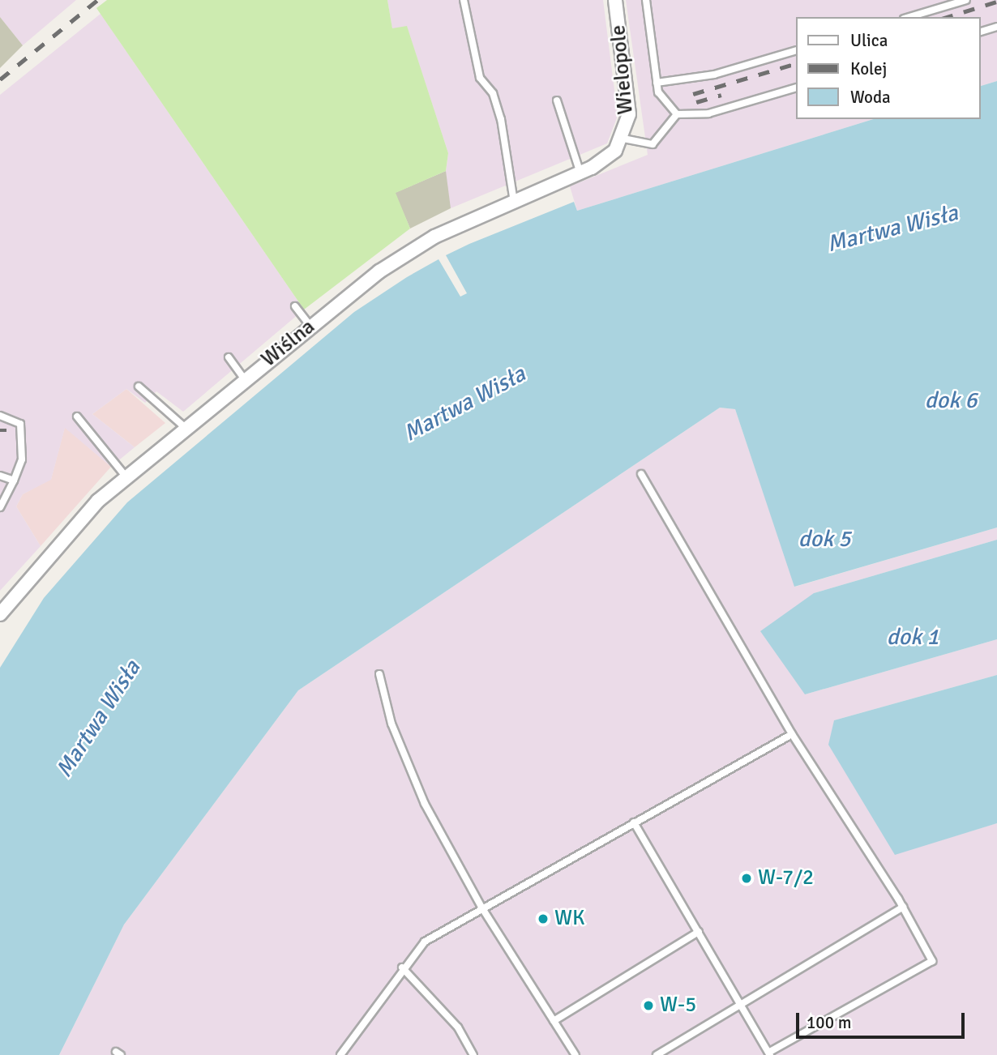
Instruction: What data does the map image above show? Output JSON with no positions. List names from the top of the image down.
{
  "streets": {
    "street": ["Wielopole", "Wiślna"]
  },
  "crossings": [
    ["Wielopole", "Wiślna"]
  ],
  "water": [
    "Martwa Wisła",
    "dok 6",
    "dok 5",
    "dok 1"
  ],
  "places": ["W-7/2", "WK", "W-5"],
  "legend": ["Ulica", "Kolej", "Woda"],
  "scale_bar": "100 m"
}
